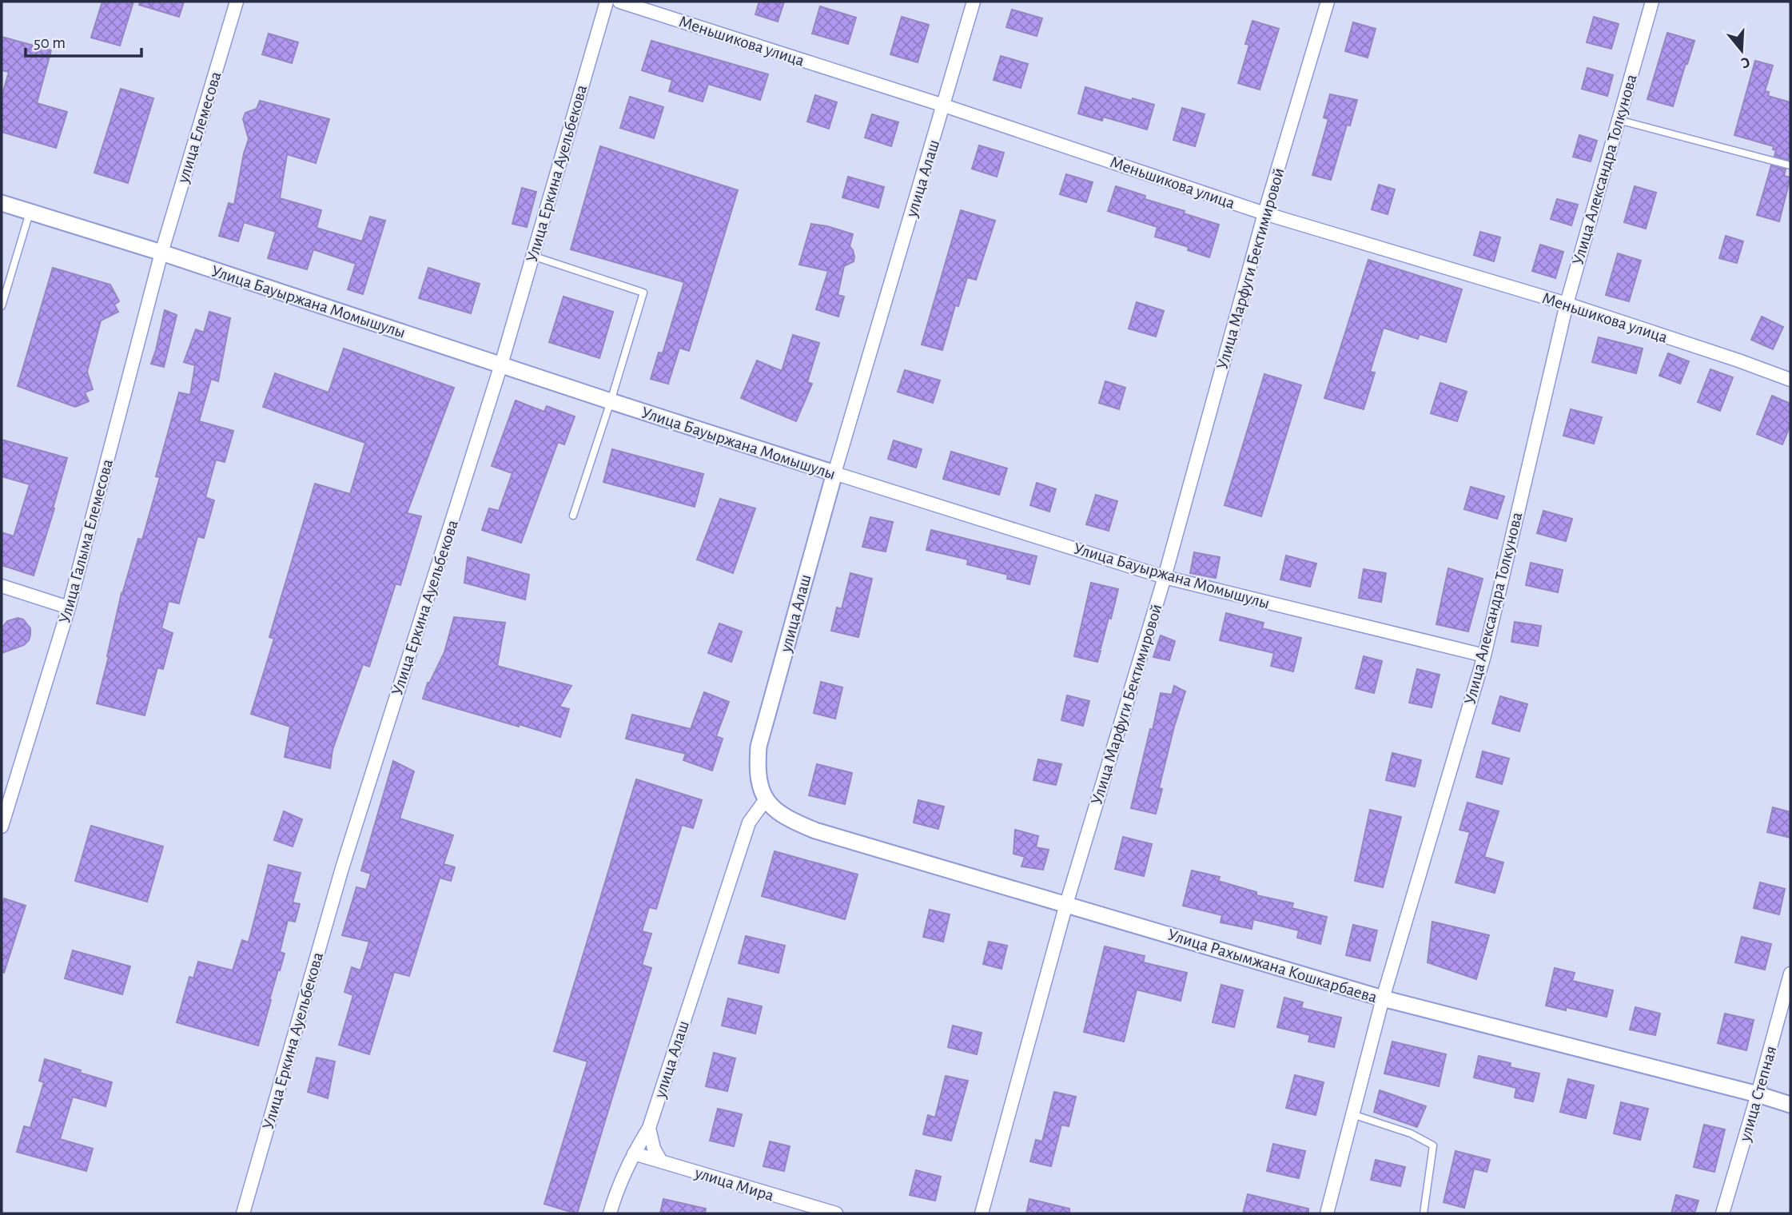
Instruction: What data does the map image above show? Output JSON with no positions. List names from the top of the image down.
{
  "streets": {
    "street": [
      "Меньшикова улица",
      "улица Елемесова",
      "Улица Александра Толкунова",
      "Улица Еркина Ауельбекова",
      "улица Алаш",
      "Улица Марфуги Бектимировой",
      "Улица Бауыржана Момышулы",
      "Улица Галыма Елемесова",
      "Улица Рахымжана Кошкарбаева",
      "улица Степная",
      "улица Мира"
    ]
  },
  "crossings": [
    ["Меньшикова улица", "Улица Александра Толкунова"],
    ["Меньшикова улица", "улица Алаш"],
    ["Меньшикова улица", "Улица Марфуги Бектимировой"],
    ["улица Елемесова", "Улица Бауыржана Момышулы"],
    ["улица Елемесова", "Улица Галыма Елемесова"],
    ["Улица Александра Толкунова", "Улица Бауыржана Момышулы"],
    ["Улица Александра Толкунова", "Улица Рахымжана Кошкарбаева"],
    ["Улица Еркина Ауельбекова", "Улица Бауыржана Момышулы"],
    ["улица Алаш", "Улица Бауыржана Момышулы"],
    ["улица Алаш", "Улица Рахымжана Кошкарбаева"],
    ["улица Алаш", "улица Мира"],
    ["Улица Марфуги Бектимировой", "Улица Бауыржана Момышулы"],
    ["Улица Марфуги Бектимировой", "Улица Рахымжана Кошкарбаева"],
    ["Улица Бауыржана Момышулы", "Улица Галыма Елемесова"],
    ["Улица Рахымжана Кошкарбаева", "улица Степная"]
  ],
  "scale_bar": "50 m",
  "north": "bottom"
}
